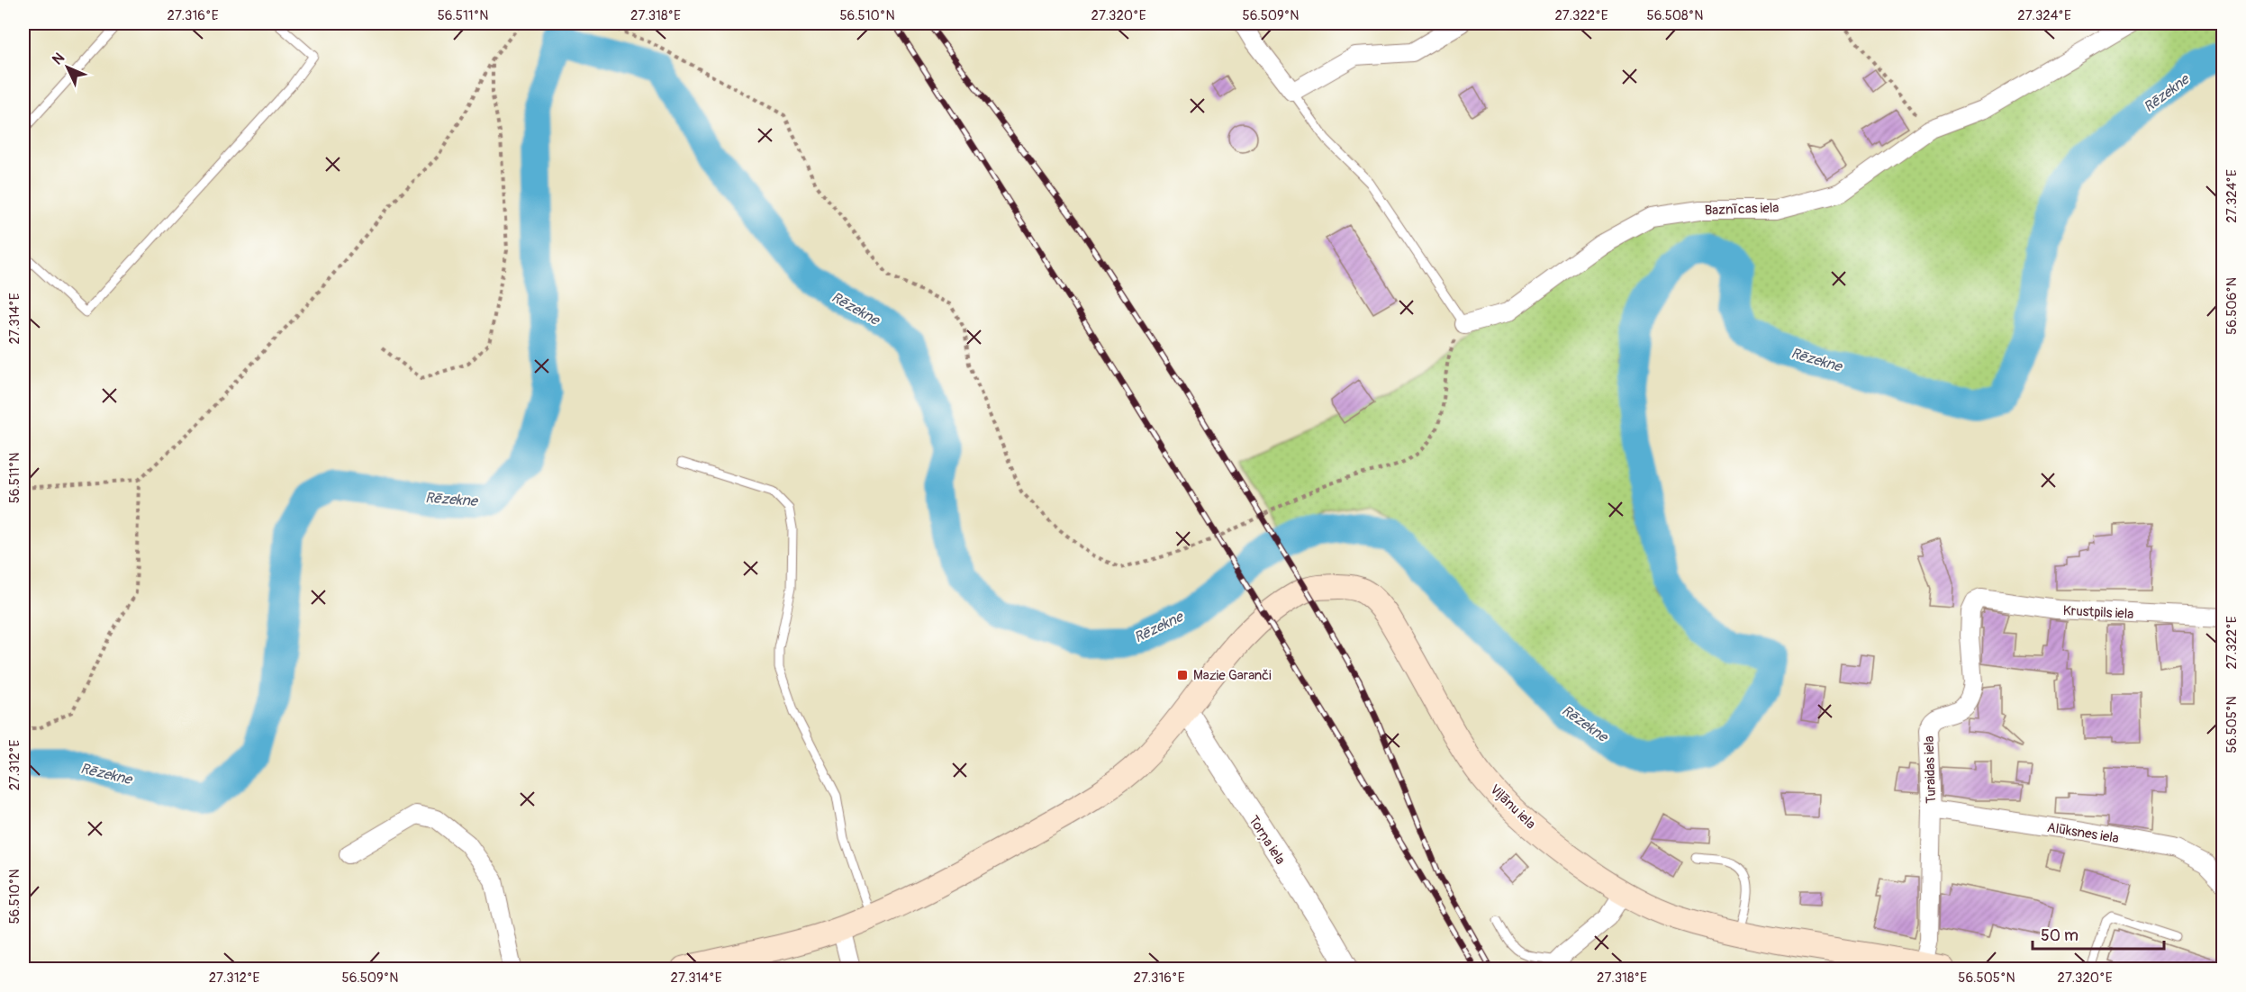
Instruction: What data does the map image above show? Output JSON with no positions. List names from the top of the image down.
{
  "streets": {
    "main road": ["Viļānu iela"],
    "street": [
      "Baznīcas iela",
      "Krustpils iela",
      "Turaidas iela",
      "Alūksnes iela",
      "Torņa iela"
    ]
  },
  "crossings": [
    ["Krustpils iela", "Turaidas iela"],
    ["Turaidas iela", "Viļānu iela"],
    ["Turaidas iela", "Alūksnes iela"],
    ["Viļānu iela", "Torņa iela"]
  ],
  "water": ["Rēzekne"],
  "places": {
    "transit": ["Mazie Garanči"]
  },
  "scale_bar": "50 m",
  "north": "top left",
  "coordinates": [
    "27.316°E",
    "56.511°N",
    "27.318°E",
    "56.510°N",
    "27.320°E",
    "56.509°N",
    "27.322°E",
    "56.508°N",
    "27.324°E",
    "56.506°N",
    "27.314°E",
    "56.505°N",
    "27.312°E"
  ]
}
